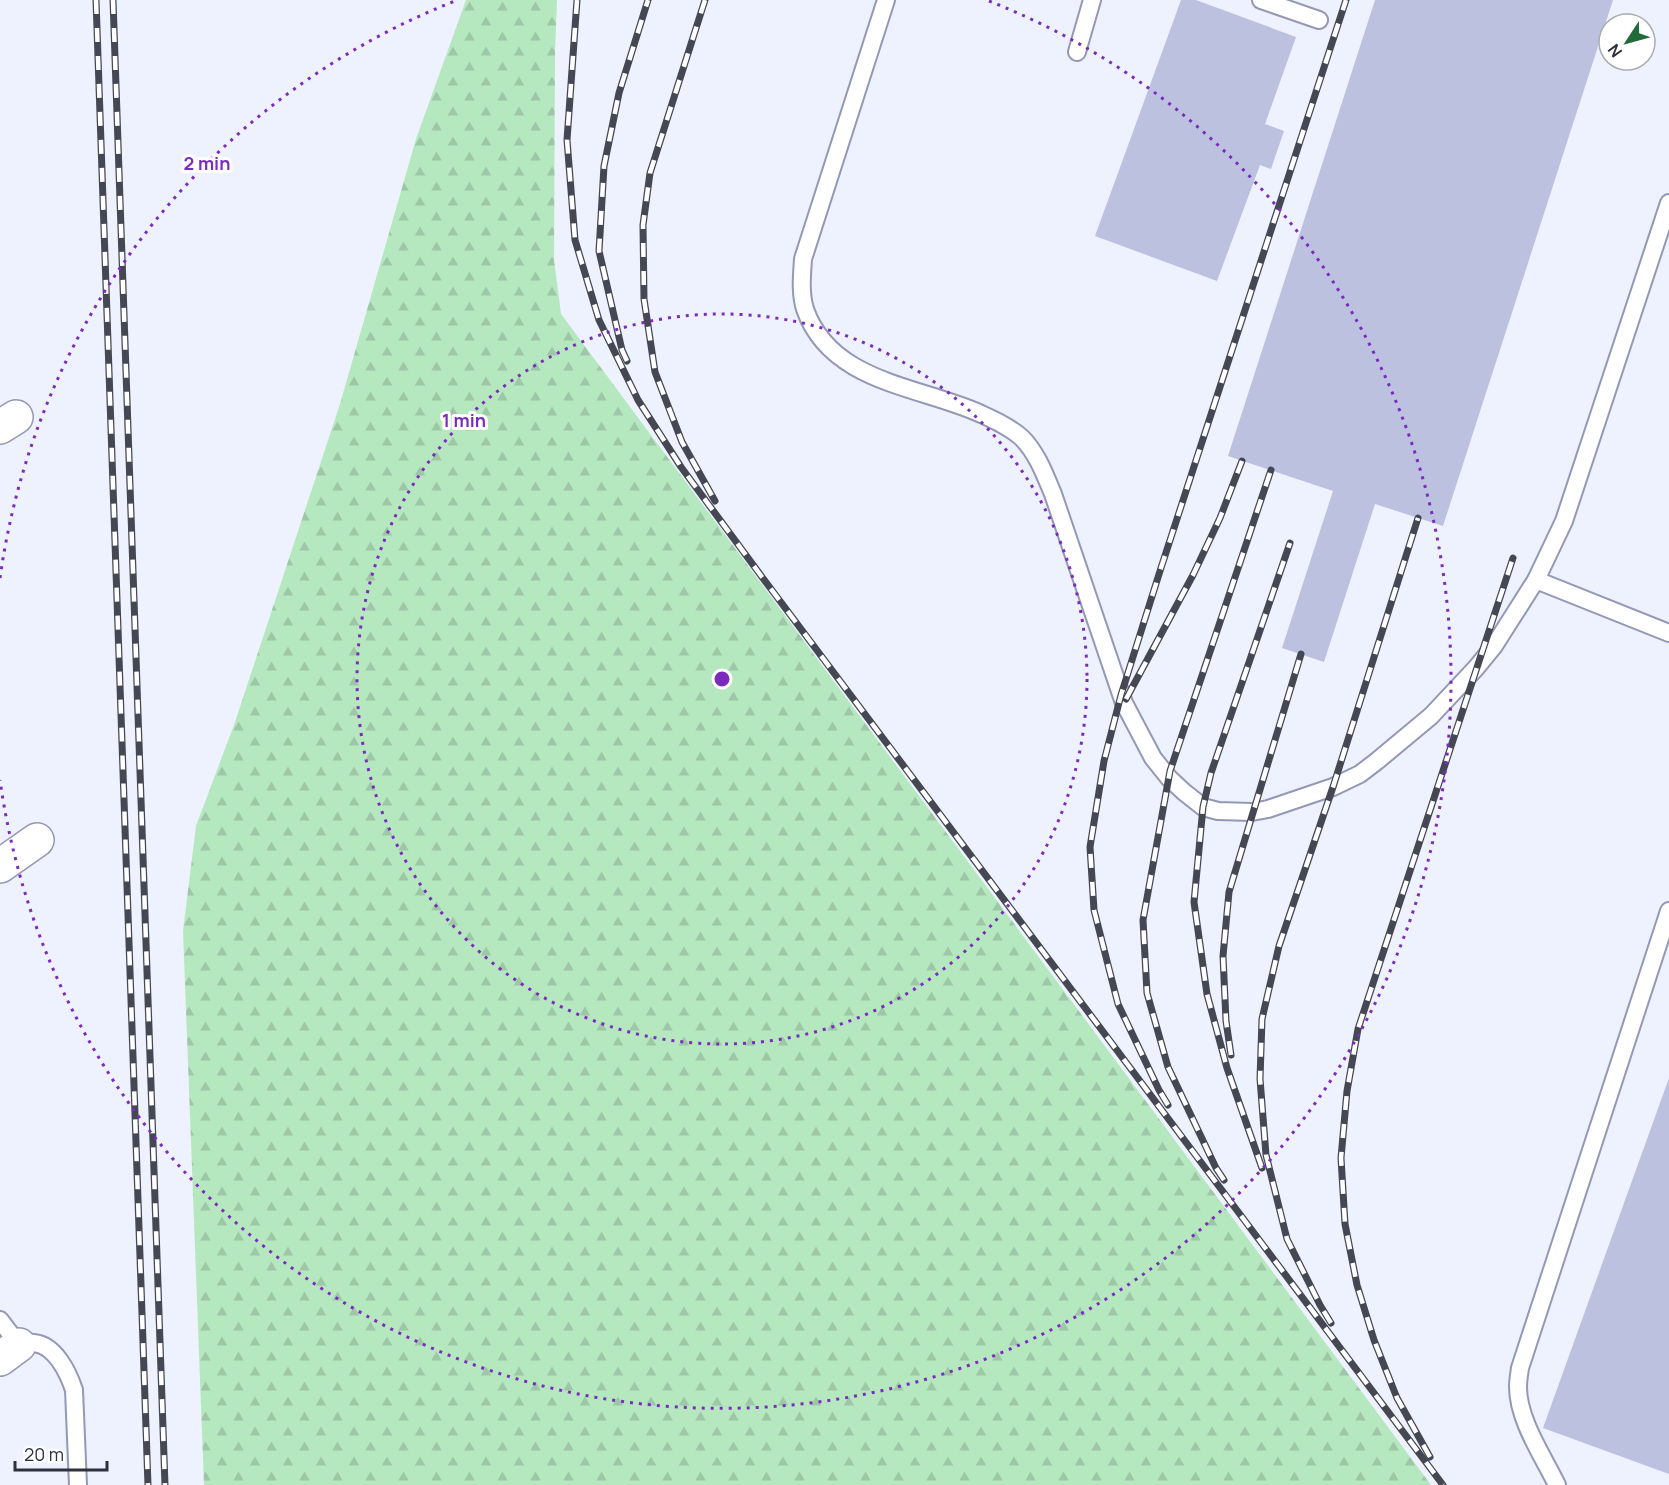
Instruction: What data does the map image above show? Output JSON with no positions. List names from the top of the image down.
{
  "scale_bar": "20 m",
  "north": "bottom left",
  "rings": ["2 min", "1 min"]
}
